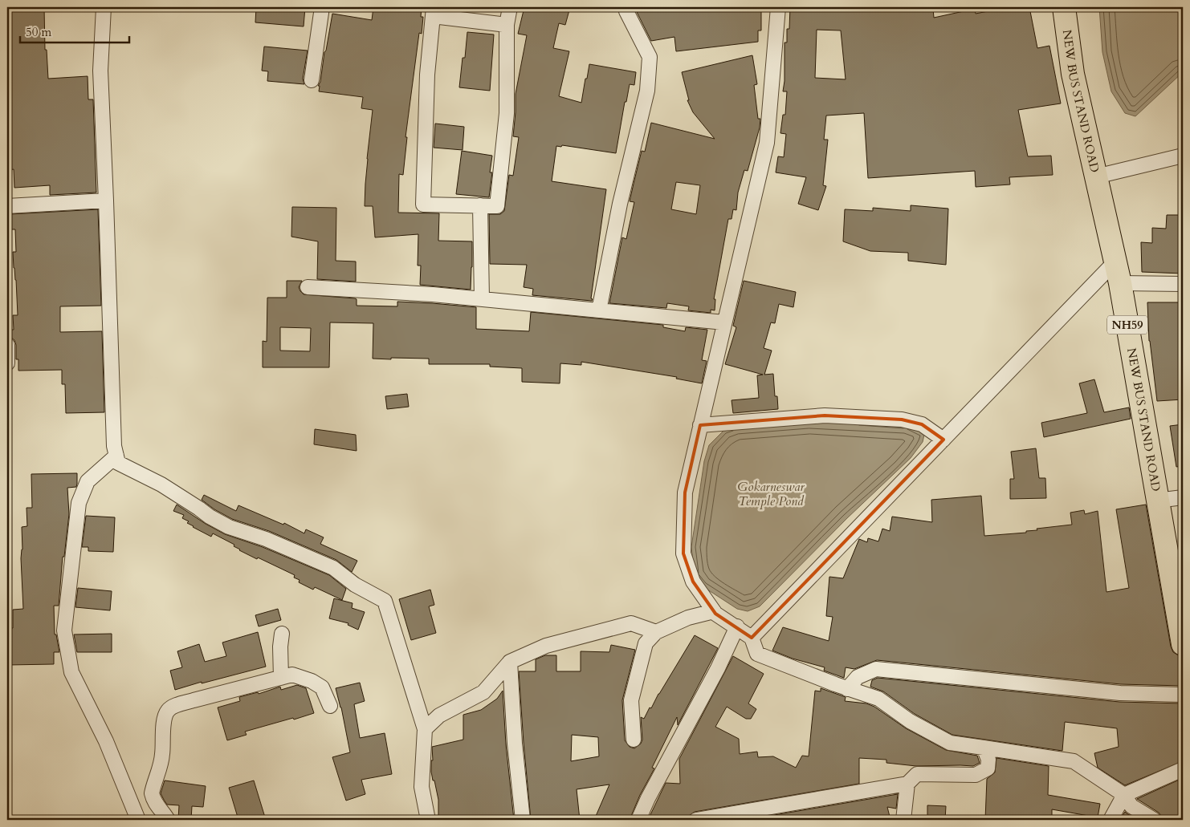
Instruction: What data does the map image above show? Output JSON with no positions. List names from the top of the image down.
{
  "streets": {
    "highway": ["NEW BUS STAND ROAD", "NH59"]
  },
  "water": ["Gokarneswar Temple Pond"],
  "scale_bar": "50 m"
}
